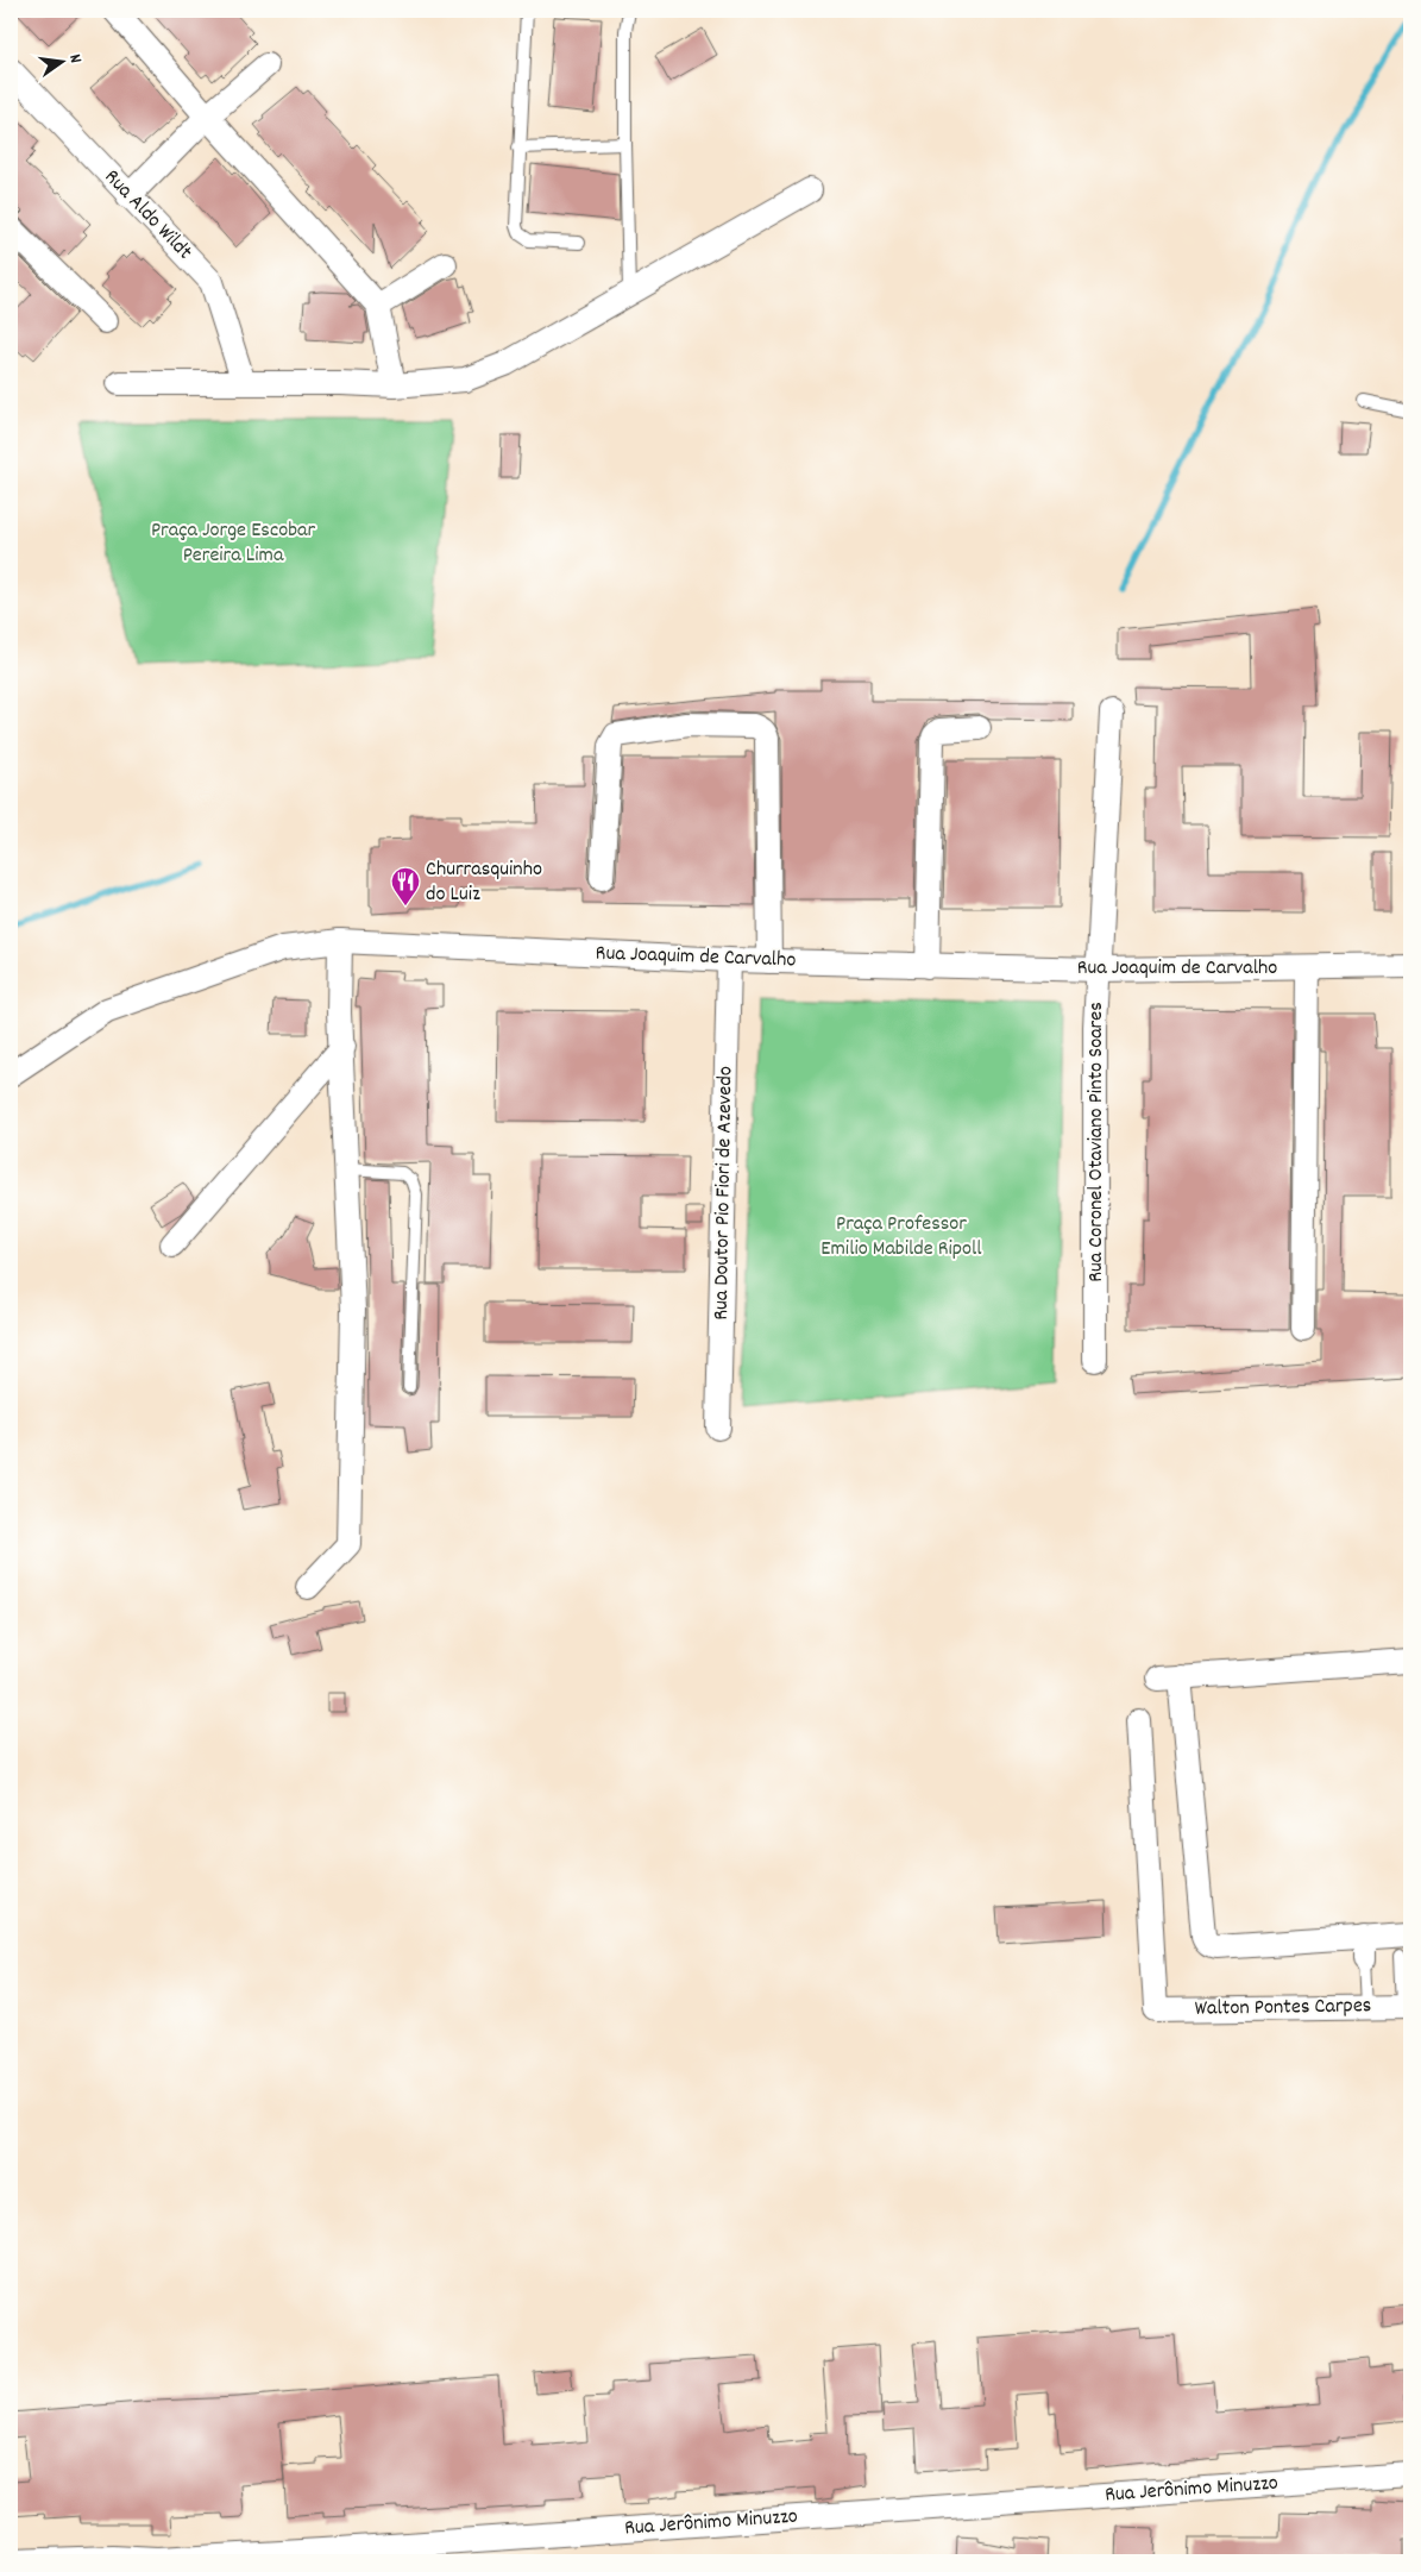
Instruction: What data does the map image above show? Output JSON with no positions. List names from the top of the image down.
{
  "streets": {
    "street": [
      "Rua Aldo Wildt",
      "Rua Joaquim de Carvalho",
      "Rua Coronel Otaviano Pinto Soares",
      "Rua Doutor Pio Fiori de Azevedo",
      "Walton Pontes Carpes",
      "Rua Jerônimo Minuzzo"
    ]
  },
  "crossings": [
    ["Rua Joaquim de Carvalho", "Rua Coronel Otaviano Pinto Soares"],
    ["Rua Joaquim de Carvalho", "Rua Doutor Pio Fiori de Azevedo"]
  ],
  "parks": ["Praça Jorge Escobar Pereira Lima", "Praça Professor Emilio Mabilde Ripoll"],
  "places": {
    "restaurant": ["Churrasquinho do Luiz"]
  },
  "north": "right"
}
